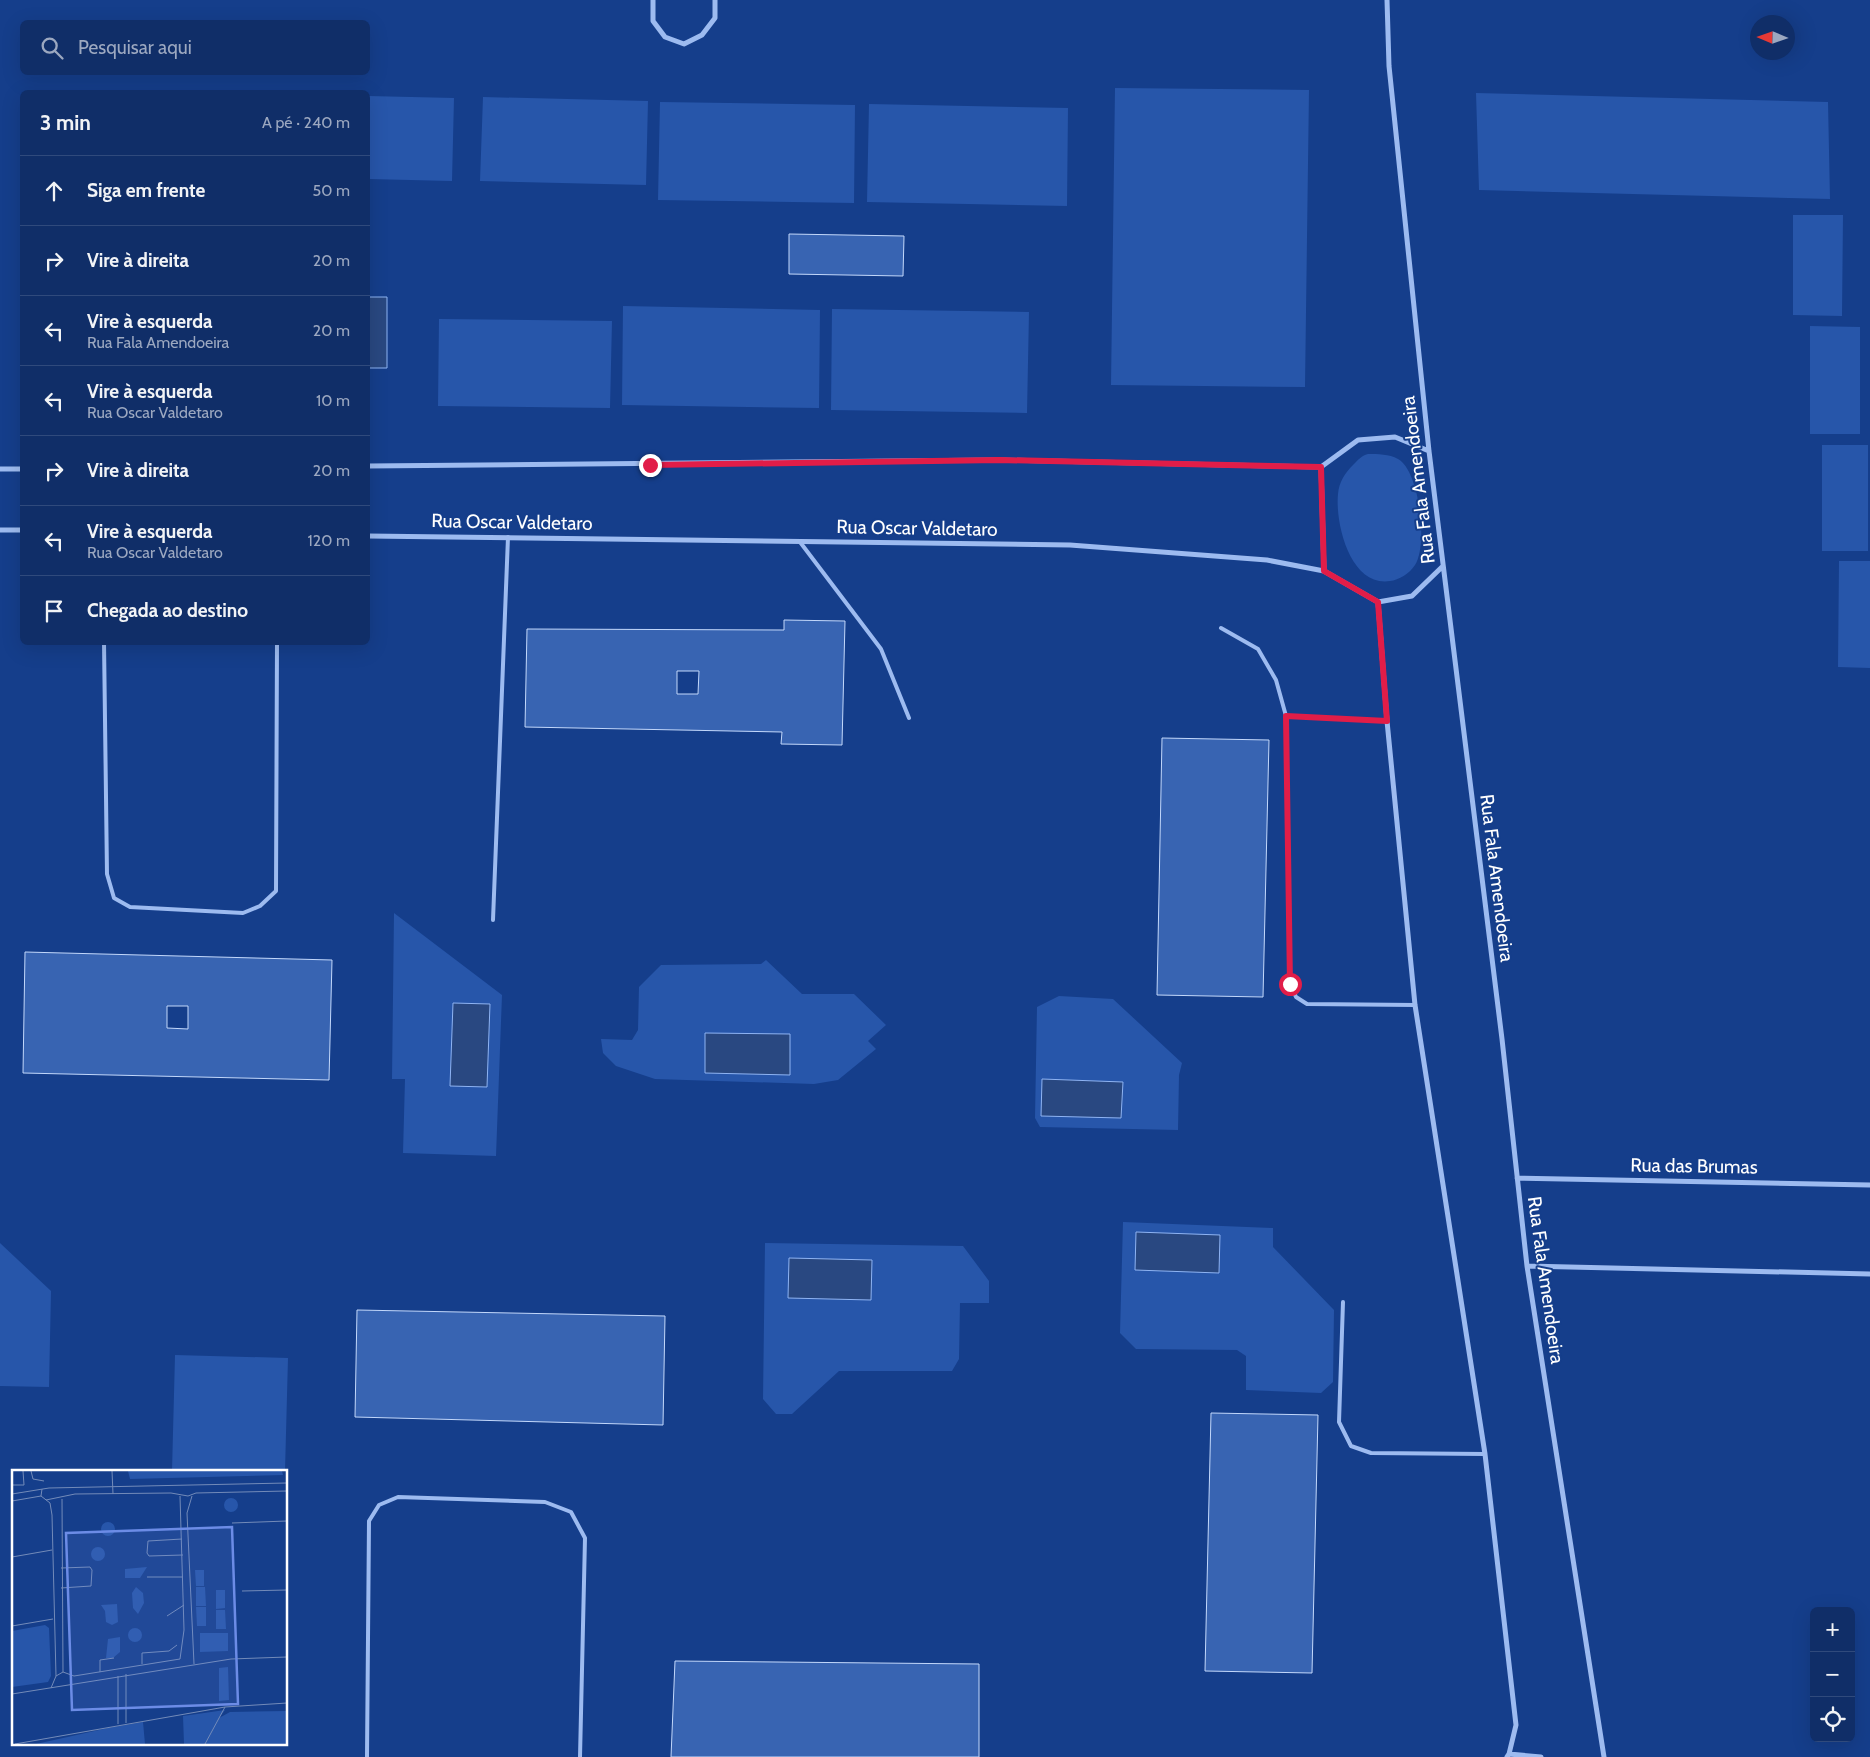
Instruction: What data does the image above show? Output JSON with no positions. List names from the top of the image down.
{
  "streets": {
    "street": ["Rua Fala Amendoeira", "Rua Oscar Valdetaro", "Rua das Brumas"]
  },
  "crossings": [
    ["Rua Fala Amendoeira", "Rua Oscar Valdetaro"],
    ["Rua Fala Amendoeira", "Rua das Brumas"]
  ],
  "north": "left",
  "page": {
    "search": "Pesquisar aqui",
    "heading": ["3 min", "A pé · 240 m"],
    "list": [
      ["Siga em frente", "50 m"],
      ["Vire à direita", "20 m"],
      ["Vire à esquerda", "Rua Fala Amendoeira", "20 m"],
      ["Vire à esquerda", "Rua Oscar Valdetaro", "10 m"],
      ["Vire à direita", "20 m"],
      ["Vire à esquerda", "Rua Oscar Valdetaro", "120 m"],
      "Chegada ao destino"
    ],
    "map_buttons": ["+", "−"]
  }
}
